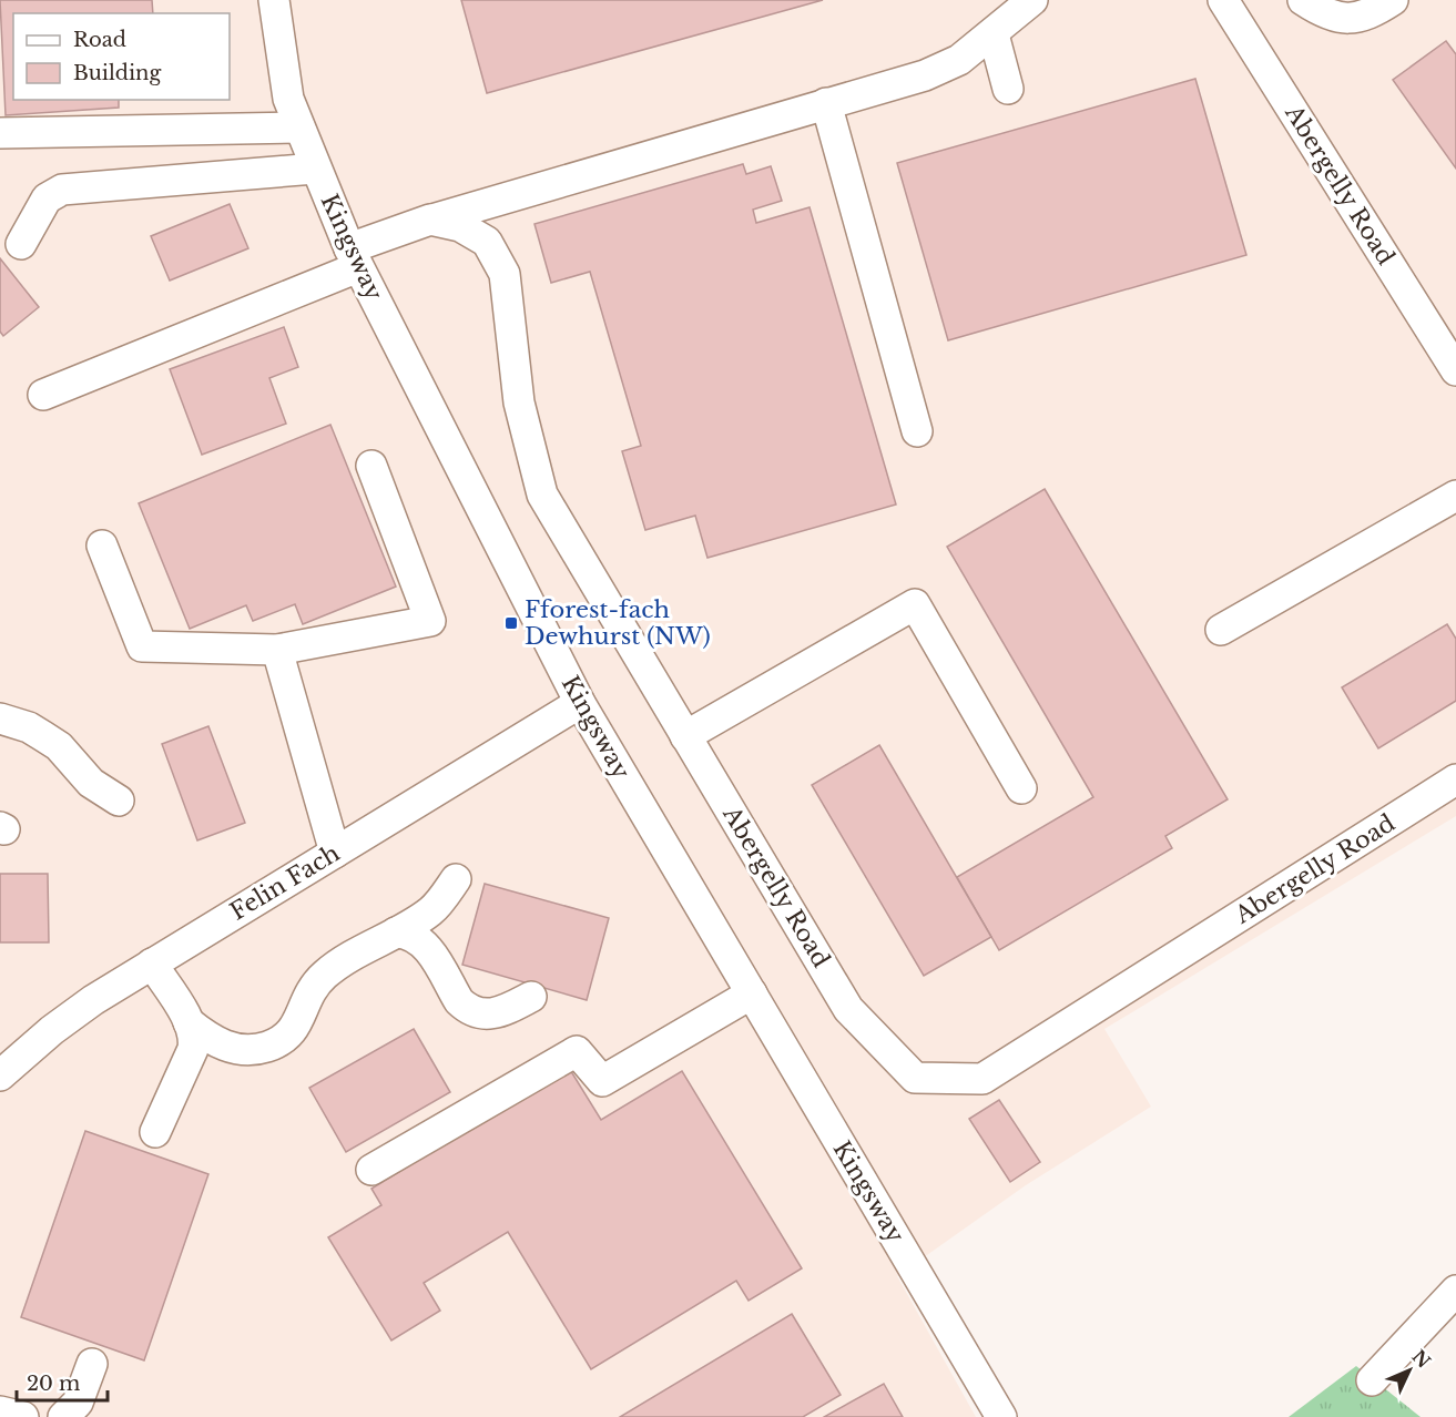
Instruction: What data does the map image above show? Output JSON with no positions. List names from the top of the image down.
{
  "streets": {
    "street": ["Abergelly Road", "Kingsway", "Felin Fach"]
  },
  "crossings": [
    ["Kingsway", "Felin Fach"]
  ],
  "places": {
    "transit": ["Fforest-fach Dewhurst (NW)"]
  },
  "legend": ["Road", "Building"],
  "scale_bar": "20 m",
  "north": "top right"
}
